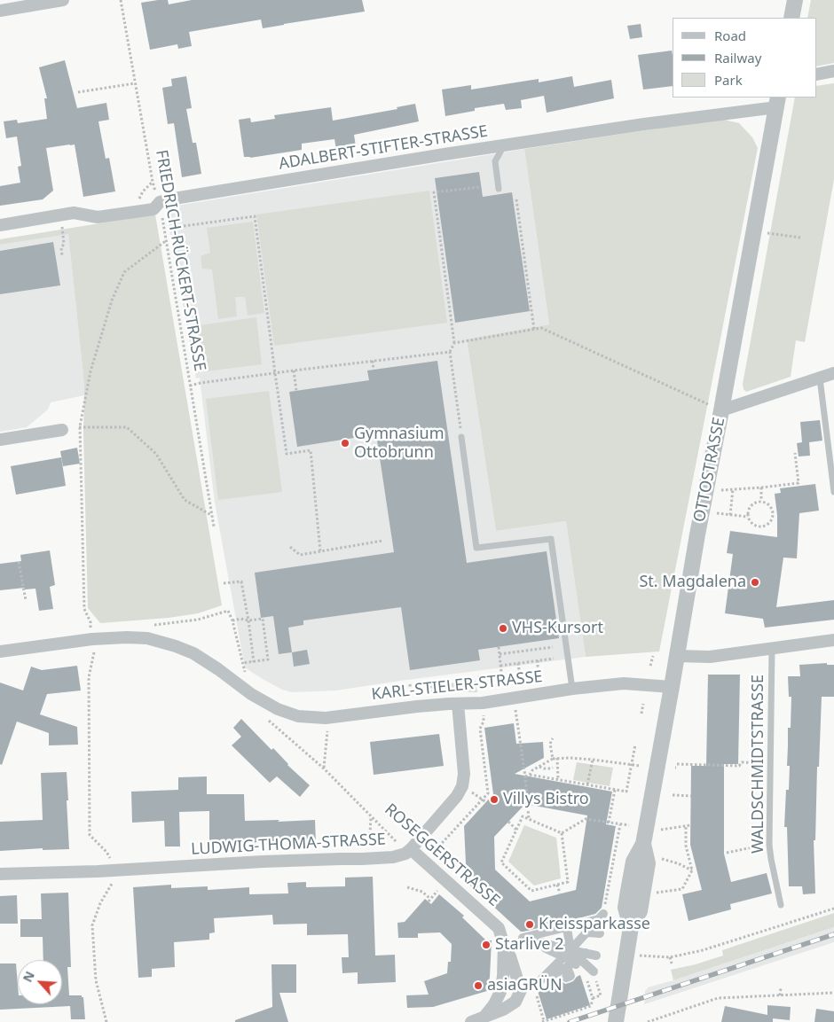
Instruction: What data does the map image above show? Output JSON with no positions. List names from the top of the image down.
{
  "streets": {
    "street": [
      "ADALBERT-STIFTER-STRASSE",
      "OTTOSTRASSE",
      "KARL-STIELER-STRASSE",
      "LUDWIG-THOMA-STRASSE",
      "ROSEGGERSTRASSE"
    ],
    "lane": ["WALDSCHMIDTSTRASSE"],
    "path": ["FRIEDRICH-RÜCKERT-STRASSE"]
  },
  "crossings": [
    ["ADALBERT-STIFTER-STRASSE", "FRIEDRICH-RÜCKERT-STRASSE"],
    ["ADALBERT-STIFTER-STRASSE", "OTTOSTRASSE"],
    ["OTTOSTRASSE", "KARL-STIELER-STRASSE"],
    ["KARL-STIELER-STRASSE", "LUDWIG-THOMA-STRASSE"],
    ["LUDWIG-THOMA-STRASSE", "ROSEGGERSTRASSE"]
  ],
  "places": [
    "Gymnasium Ottobrunn",
    "St. Magdalena",
    "VHS-Kursort",
    "Villys Bistro",
    "Kreissparkasse",
    "Starlive 2",
    "asiaGRÜN"
  ],
  "legend": ["Road", "Railway", "Park"],
  "north": "top left"
}
